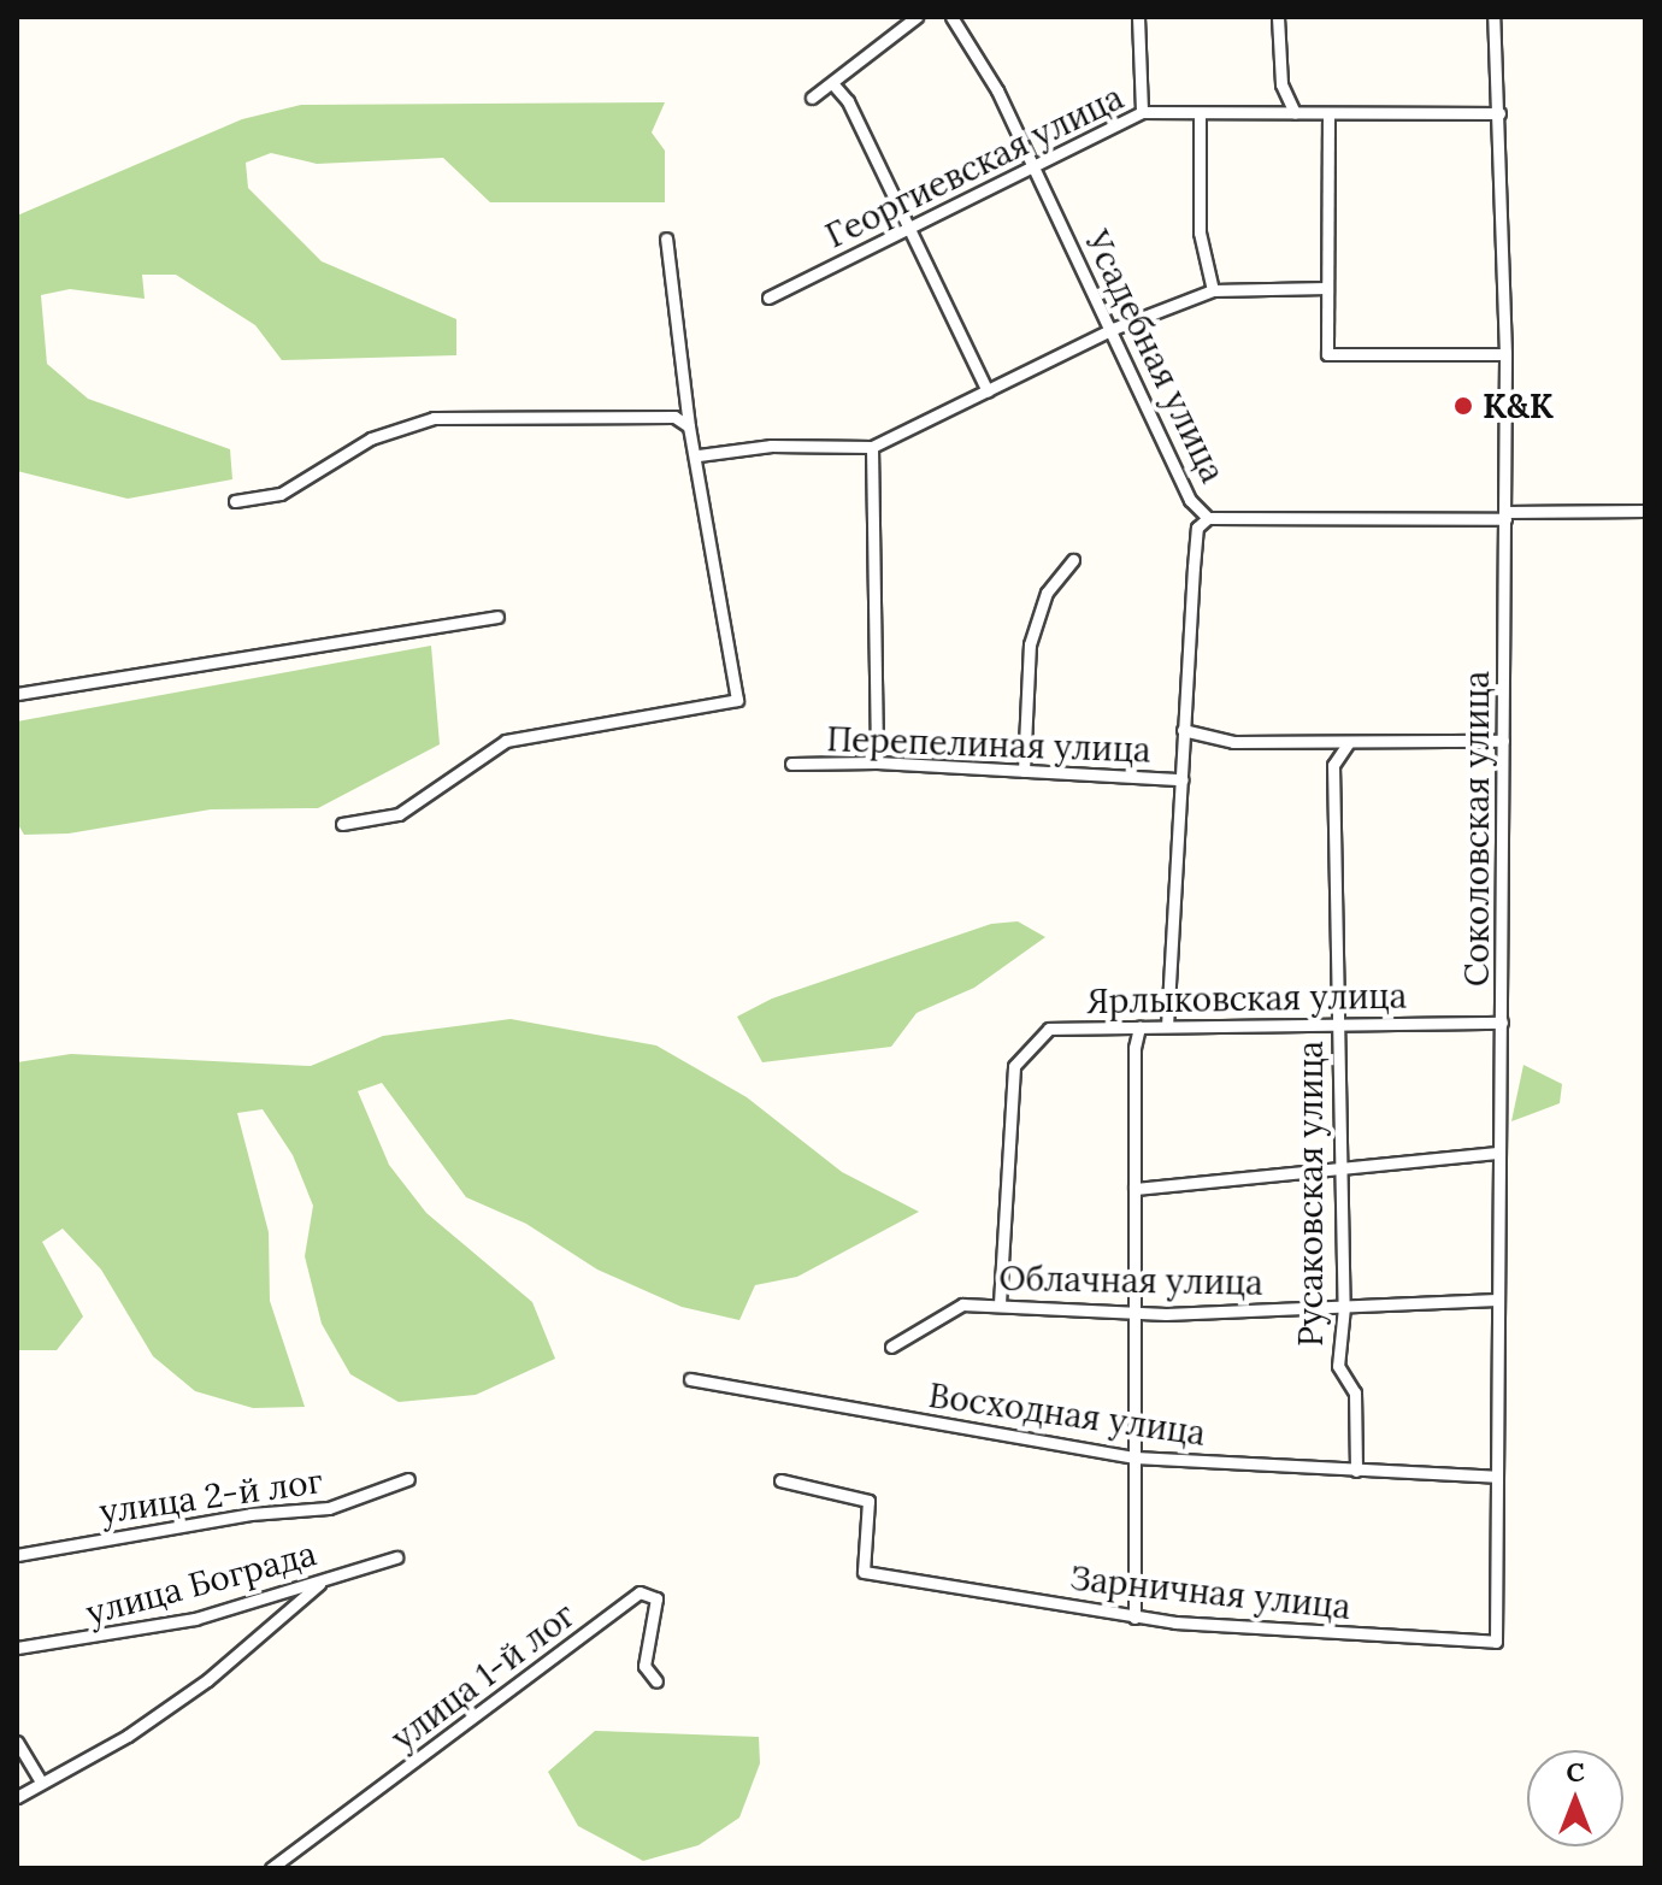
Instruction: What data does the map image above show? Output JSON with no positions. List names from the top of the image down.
{
  "streets": {
    "street": [
      "Георгиевская улица",
      "Усадебная улица",
      "Перепелиная улица",
      "Соколовская улица",
      "Ярлыковская улица",
      "Русаковская улица",
      "Облачная улица",
      "Восходная улица",
      "улица 2-й лог",
      "улица Бограда",
      "Зарничная улица",
      "улица 1-й лог"
    ]
  },
  "crossings": [
    ["Георгиевская улица", "Усадебная улица"],
    ["Георгиевская улица", "Соколовская улица"],
    ["Усадебная улица", "Перепелиная улица"],
    ["Усадебная улица", "Ярлыковская улица"],
    ["Соколовская улица", "Ярлыковская улица"],
    ["Соколовская улица", "Облачная улица"],
    ["Соколовская улица", "Восходная улица"],
    ["Соколовская улица", "Зарничная улица"],
    ["Ярлыковская улица", "Русаковская улица"],
    ["Ярлыковская улица", "Облачная улица"],
    ["Русаковская улица", "Облачная улица"],
    ["Русаковская улица", "Восходная улица"]
  ],
  "places": ["K&K"],
  "north": "top"
}
